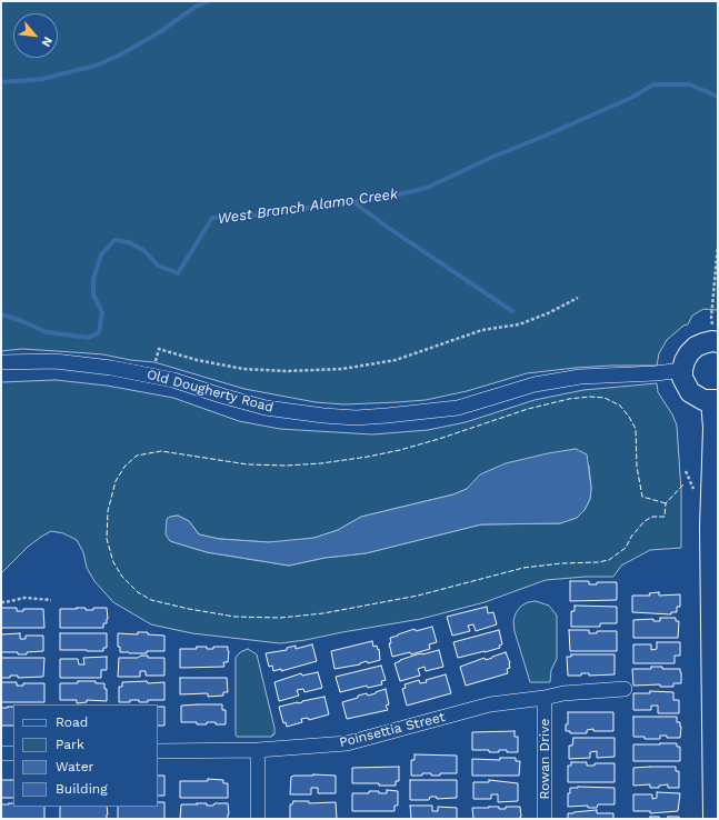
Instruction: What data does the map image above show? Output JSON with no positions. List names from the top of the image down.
{
  "streets": {
    "street": ["Old Dougherty Road", "Poinsettia Street", "Rowan Drive"]
  },
  "crossings": [
    ["Poinsettia Street", "Rowan Drive"]
  ],
  "water": ["West Branch Alamo Creek"],
  "legend": [
    "Road",
    "Park",
    "Water",
    "Building"
  ],
  "north": "bottom right"
}
